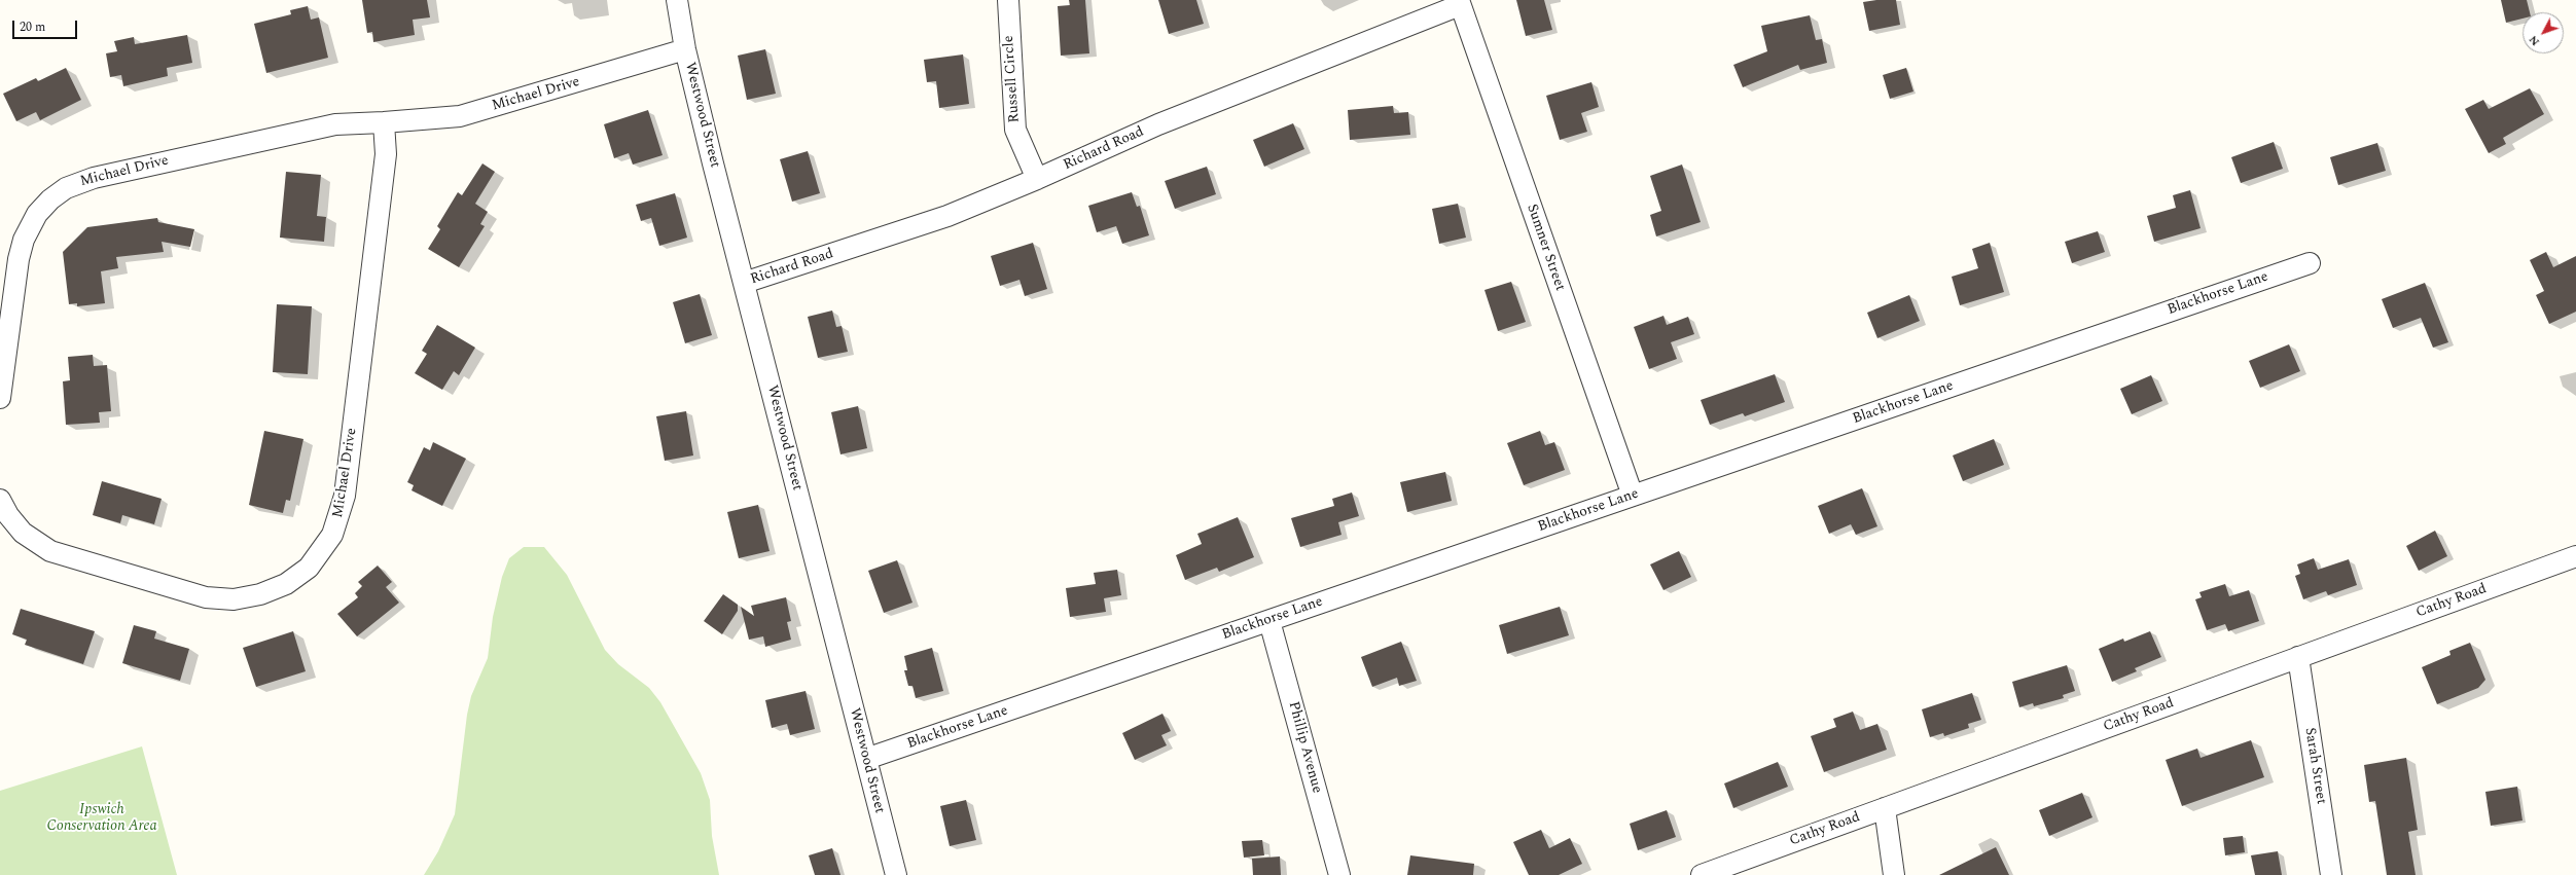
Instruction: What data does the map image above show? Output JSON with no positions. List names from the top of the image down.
{
  "streets": {
    "street": [
      "Russell Circle",
      "Michael Drive",
      "Westwood Street",
      "Richard Road",
      "Sumner Street",
      "Blackhorse Lane",
      "Cathy Road",
      "Phillip Avenue",
      "Sarah Street"
    ]
  },
  "crossings": [
    ["Russell Circle", "Richard Road"],
    ["Michael Drive", "Westwood Street"],
    ["Westwood Street", "Richard Road"],
    ["Westwood Street", "Blackhorse Lane"],
    ["Richard Road", "Sumner Street"],
    ["Sumner Street", "Blackhorse Lane"],
    ["Blackhorse Lane", "Phillip Avenue"],
    ["Cathy Road", "Sarah Street"]
  ],
  "parks": ["Ipswich Conservation Area"],
  "scale_bar": "20 m",
  "north": "bottom left"
}
